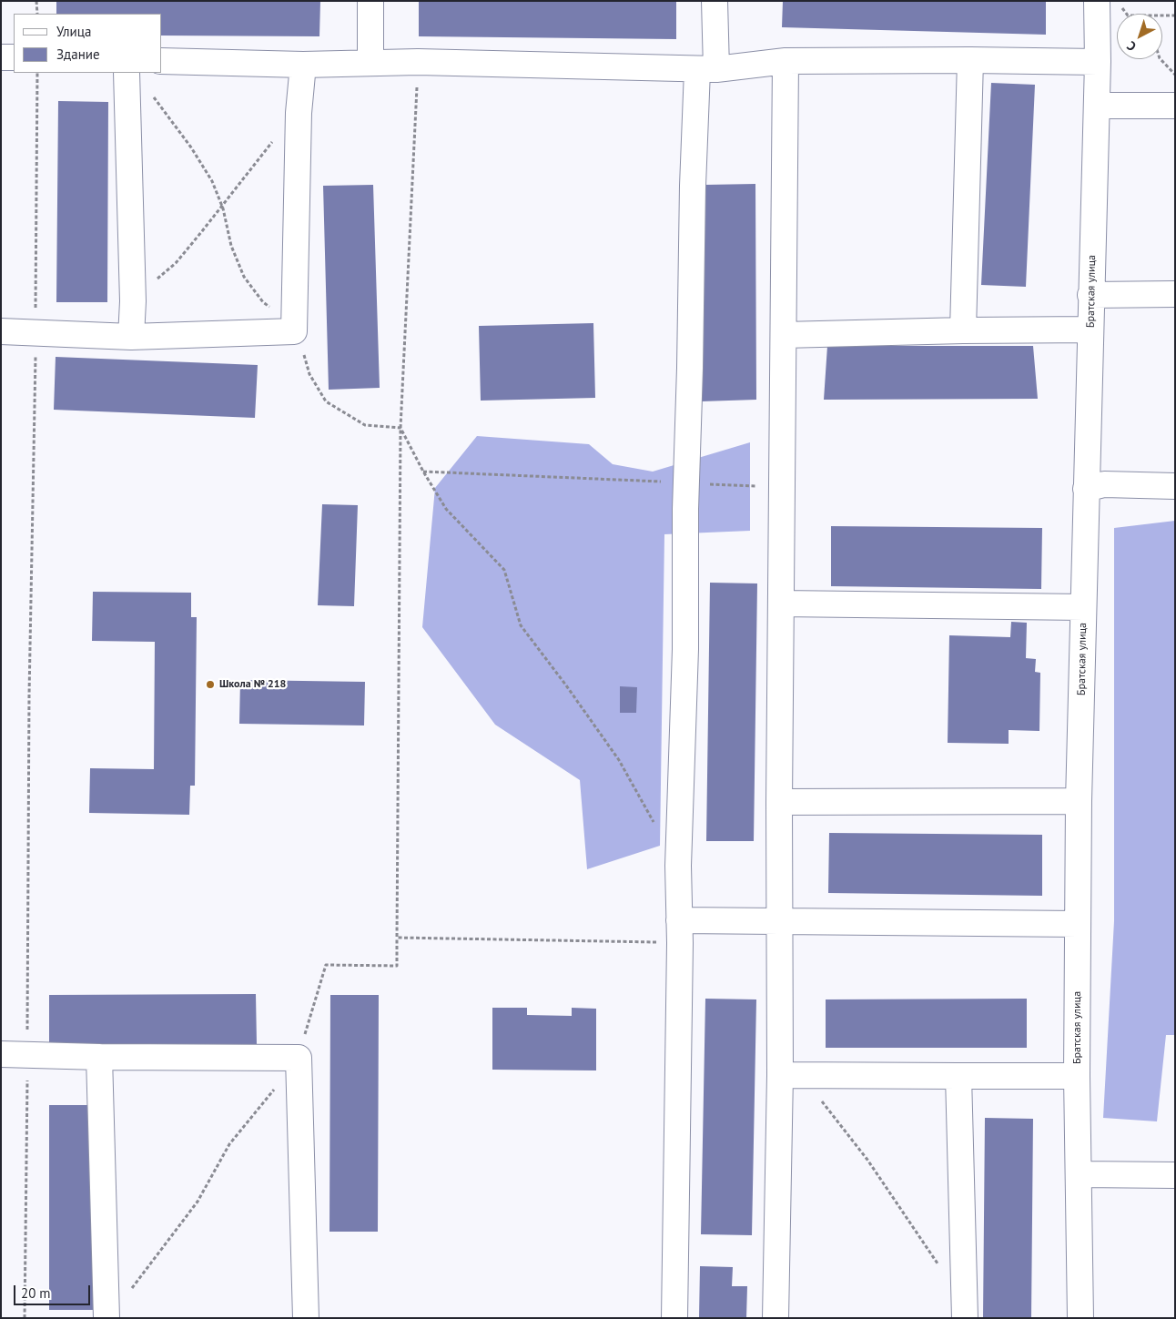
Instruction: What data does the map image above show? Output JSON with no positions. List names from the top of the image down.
{
  "streets": {
    "street": ["Братская улица"]
  },
  "places": ["Школа № 218"],
  "legend": ["Улица", "Здание"],
  "scale_bar": "20 m",
  "north": "bottom left"
}
